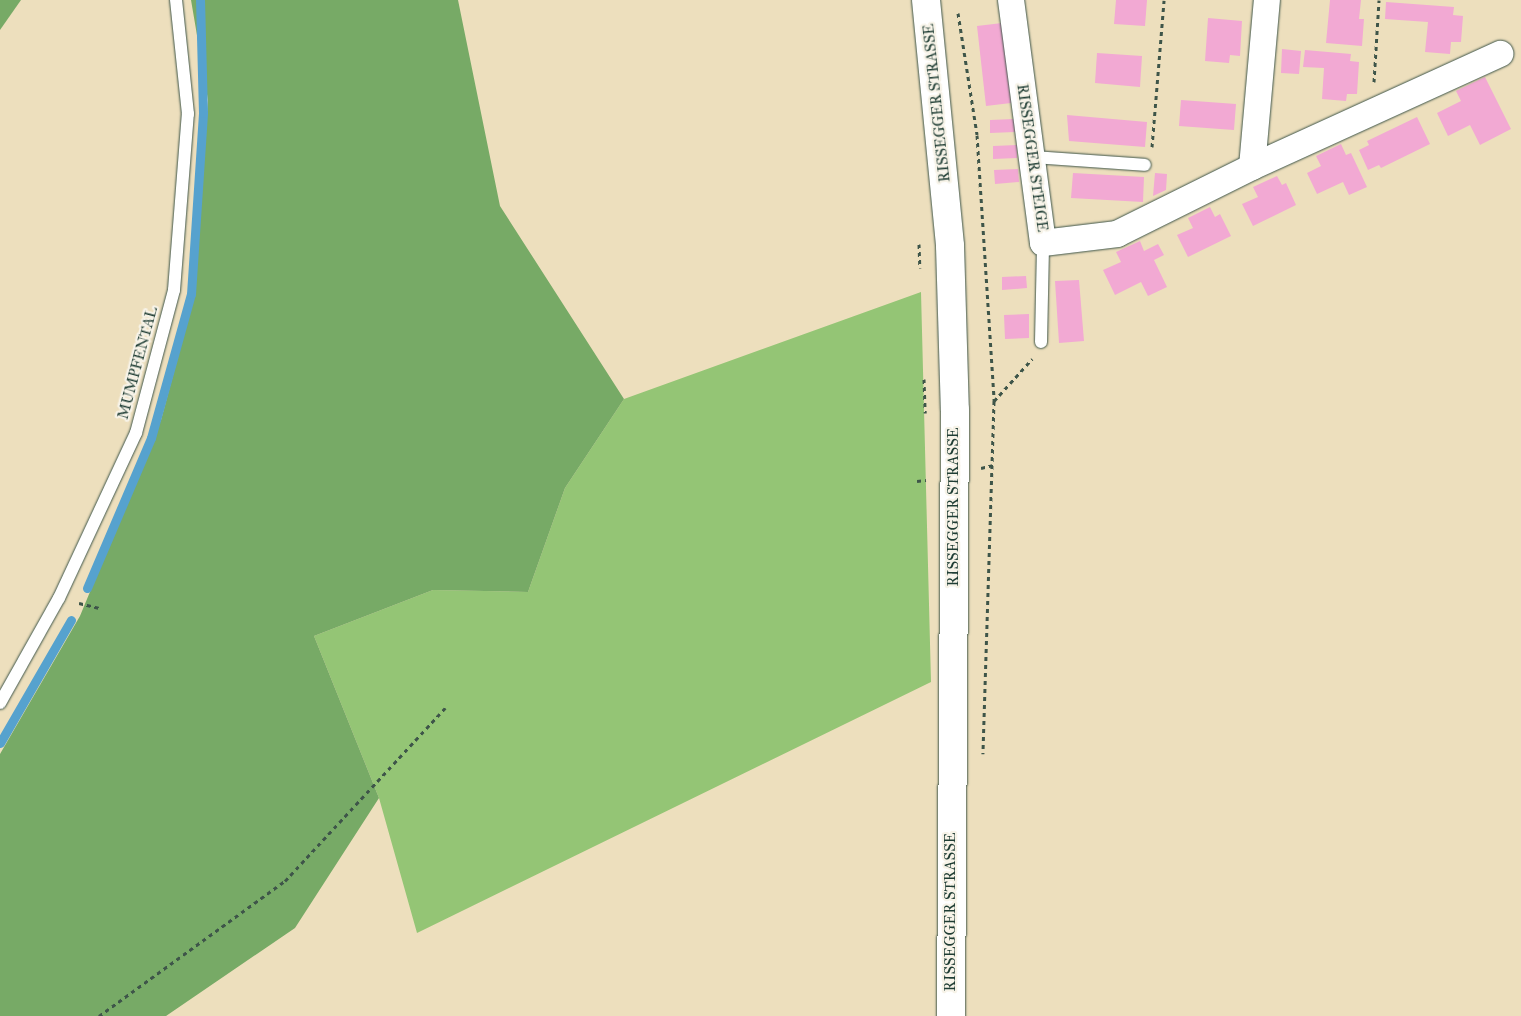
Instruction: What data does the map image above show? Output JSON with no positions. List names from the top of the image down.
{
  "streets": {
    "street": ["RISSEGGER STRASSE", "RISSEGGER STEIGE"],
    "lane": ["MUMPFENTAL"]
  }
}
